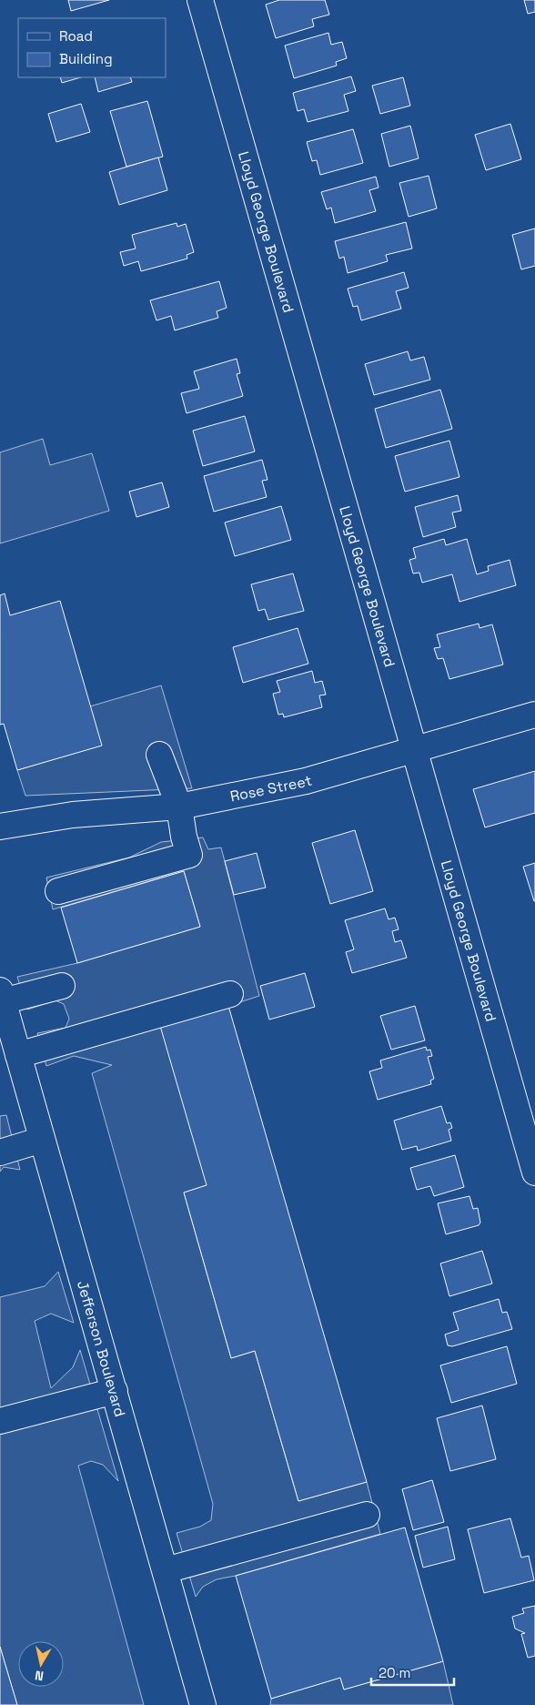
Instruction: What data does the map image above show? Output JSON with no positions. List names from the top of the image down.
{
  "streets": {
    "street": ["Lloyd George Boulevard", "Rose Street", "Jefferson Boulevard"]
  },
  "crossings": [
    ["Lloyd George Boulevard", "Rose Street"]
  ],
  "legend": ["Road", "Building"],
  "scale_bar": "20 m",
  "north": "bottom"
}
